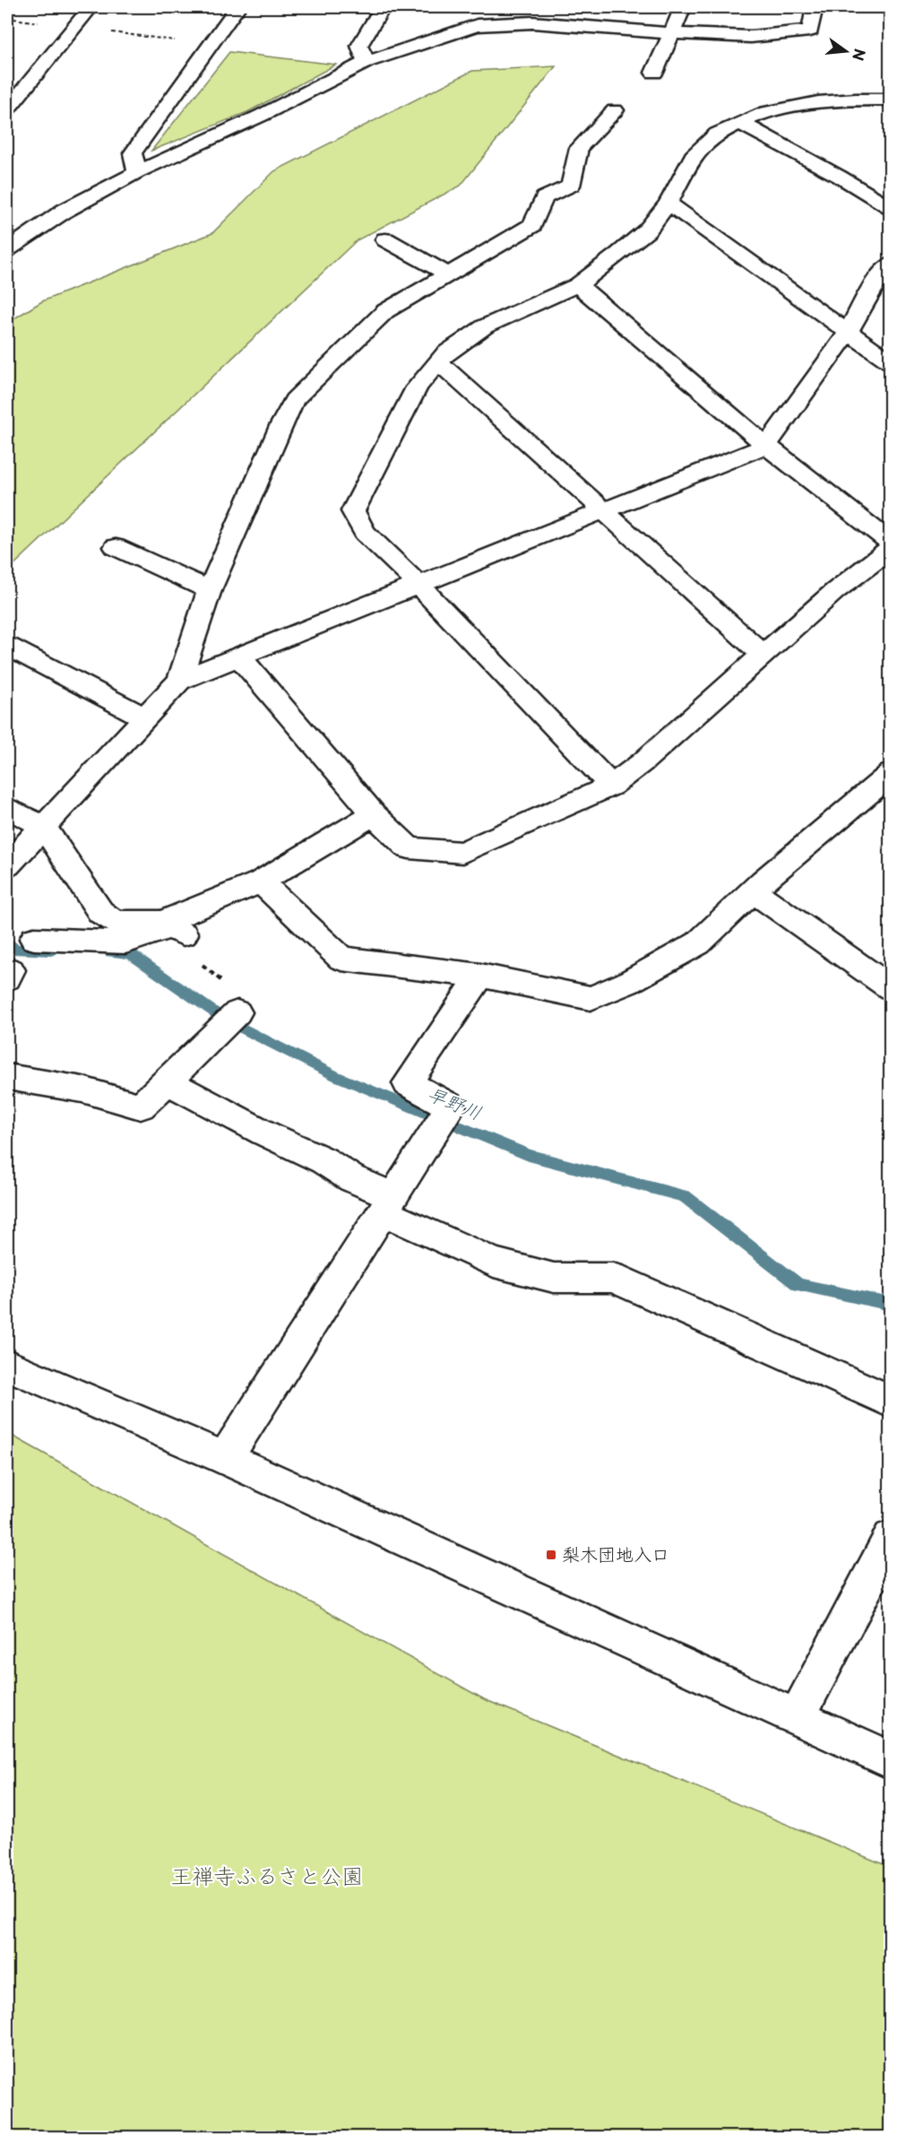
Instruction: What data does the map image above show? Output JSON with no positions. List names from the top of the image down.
{
  "water": ["早野川"],
  "parks": ["王禅寺ふるさと公園"],
  "places": {
    "transit": ["梨木団地入口"]
  },
  "north": "right"
}
